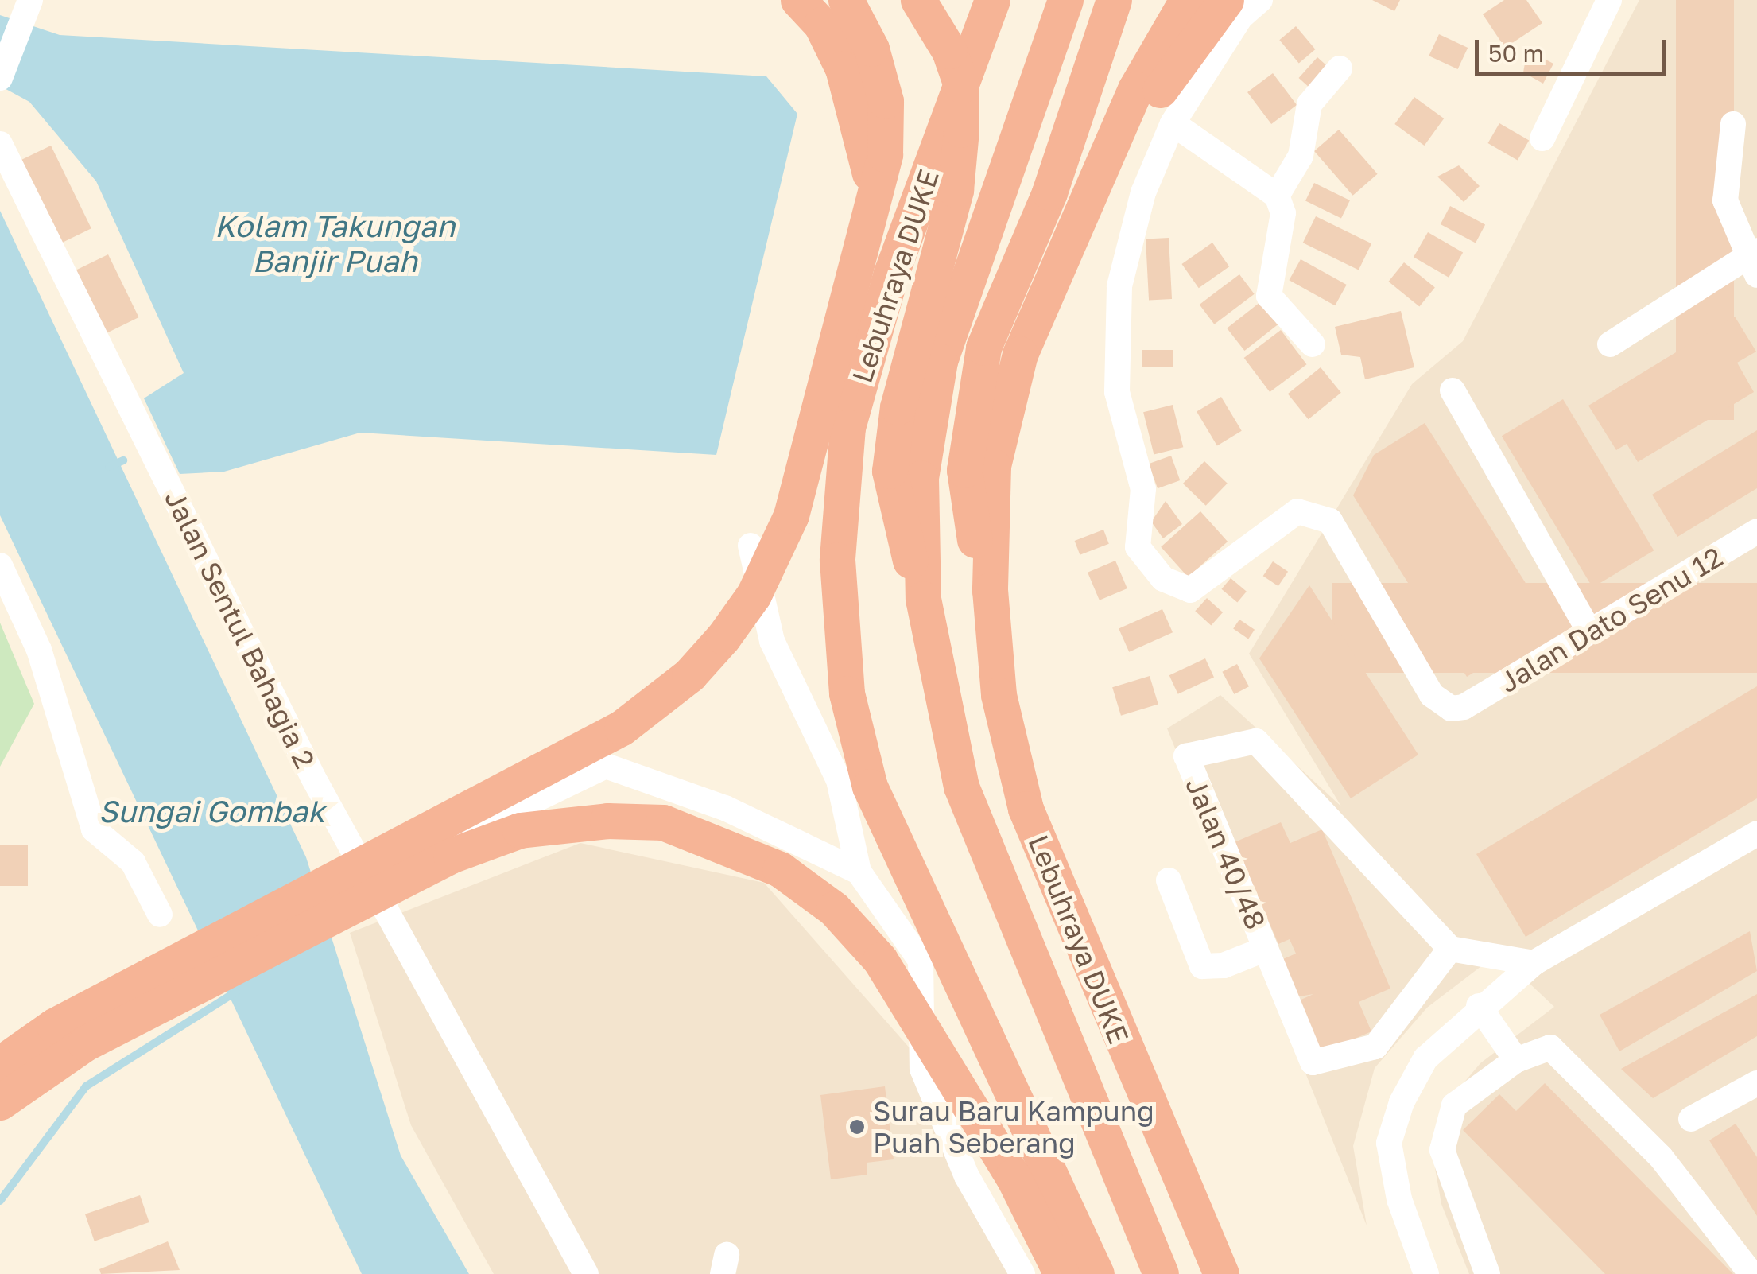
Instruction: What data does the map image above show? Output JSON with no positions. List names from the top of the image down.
{
  "streets": {
    "highway": ["Lebuhraya DUKE"],
    "street": ["Jalan Dato Senu 12", "Jalan Sentul Bahagia 2", "Jalan 40/48"]
  },
  "water": ["Kolam Takungan Banjir Puah", "Sungai Gombak"],
  "places": ["Surau Baru Kampung Puah Seberang"],
  "scale_bar": "50 m"
}
